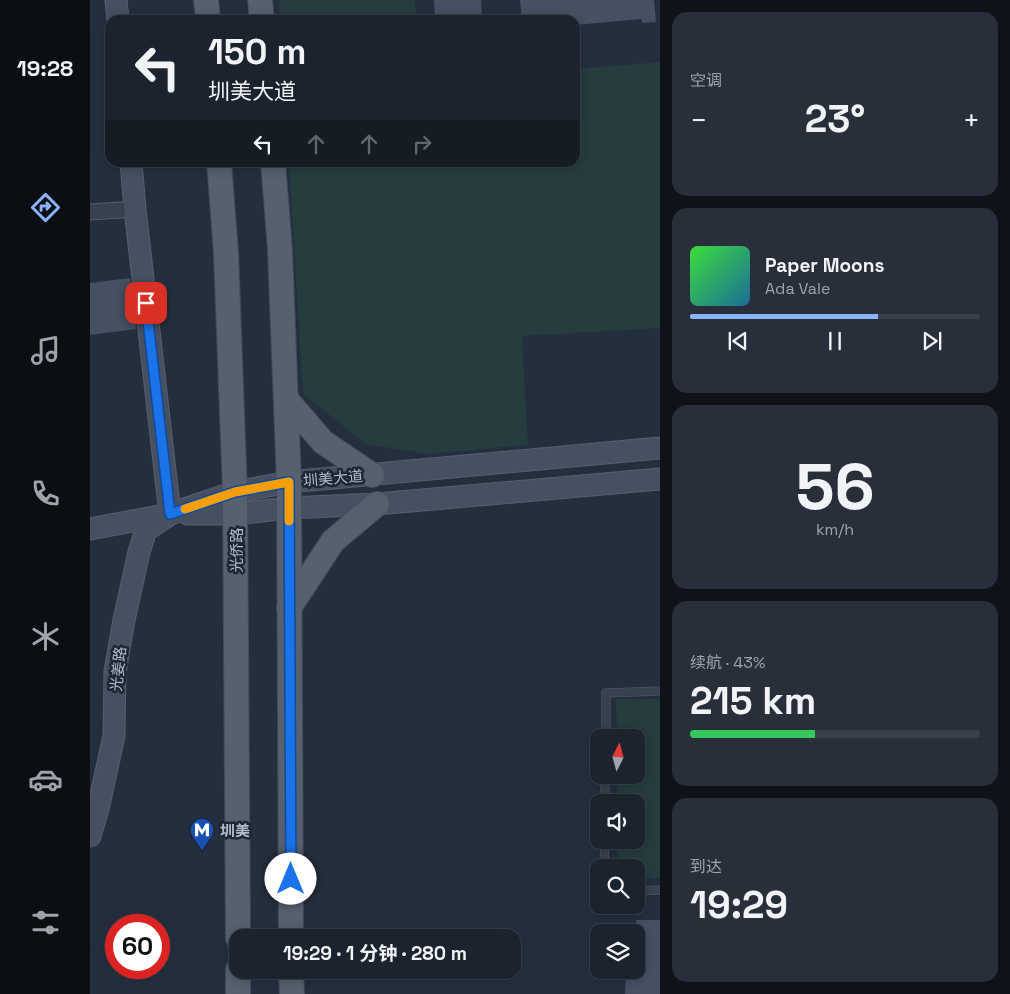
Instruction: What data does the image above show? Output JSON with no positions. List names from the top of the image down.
{
  "streets": {
    "main road": ["光侨路"],
    "street": ["圳美大道", "光姜路"]
  },
  "crossings": [
    ["圳美大道", "光侨路"],
    ["圳美大道", "光姜路"]
  ],
  "places": {
    "metro station": ["圳美"]
  },
  "north": "top",
  "page": {
    "tabs": "19:28",
    "tile": [
      "空调",
      ["56", "km/h"],
      ["续航 · 43%", "215 km"],
      ["到达", "19:29"]
    ],
    "turn": ["150 m", "圳美大道"],
    "heat": ["−", "23°", "+"],
    "song": ["Paper Moons", "Ada Vale"],
    "limit": "60",
    "trip": "19:29 · 1 分钟 · 280 m"
  }
}
